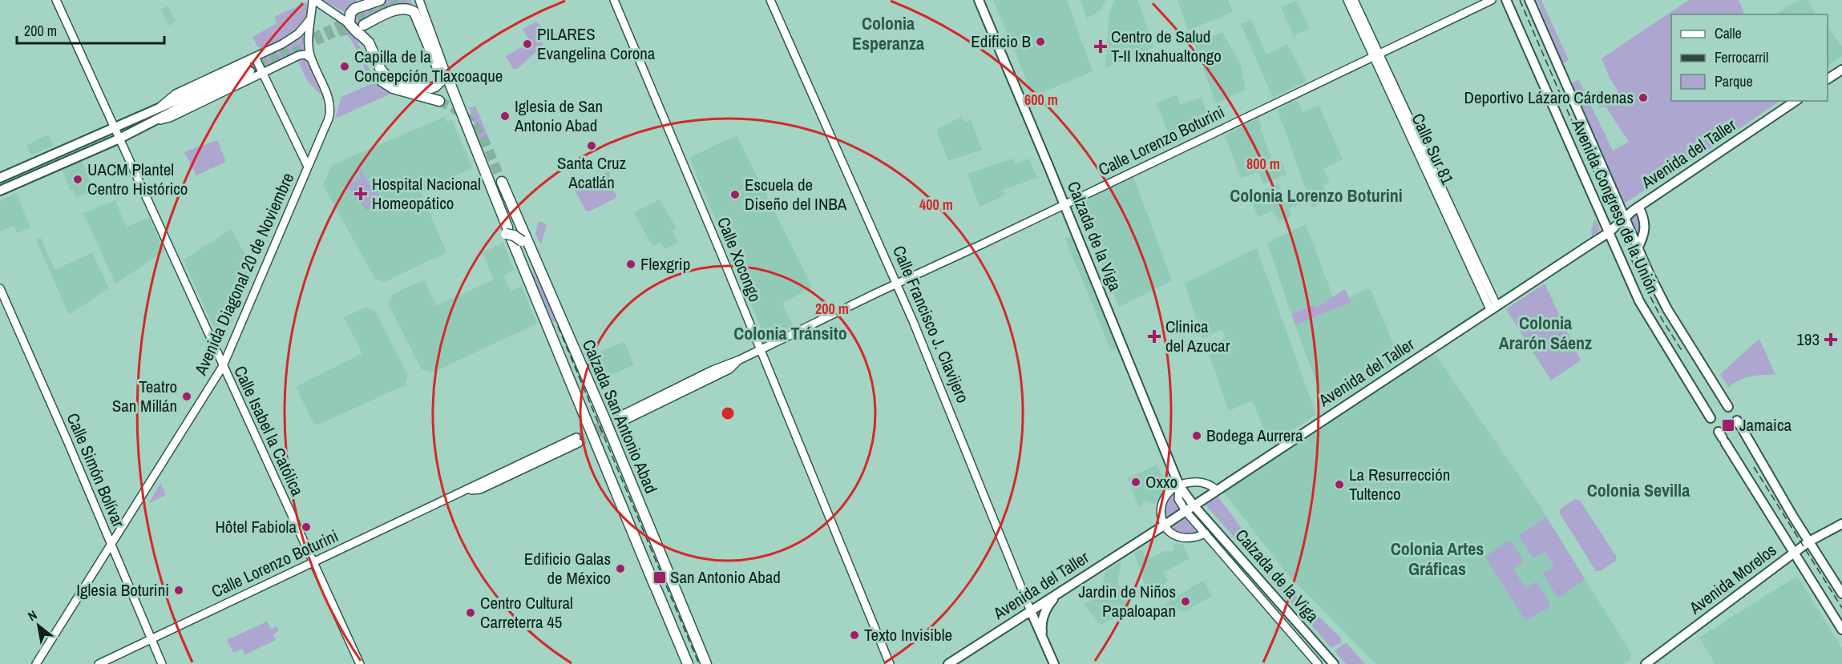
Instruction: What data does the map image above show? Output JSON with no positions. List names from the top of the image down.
{
  "streets": {
    "highway": ["Calzada San Antonio Abad"],
    "main road": [
      "Avenida del Taller",
      "Avenida Congreso de la Unión",
      "Calzada de la Viga",
      "Calle Francisco J. Clavijero",
      "Avenida Morelos"
    ],
    "street": [
      "Calle Lorenzo Boturini",
      "Calle Sur 81",
      "Calle Xocongo",
      "Avenida Diagonal 20 de Noviembre",
      "Calle Isabel la Católica",
      "Calle Simón Bolívar"
    ]
  },
  "crossings": [
    ["Calle Lorenzo Boturini", "Calle Sur 81"],
    ["Calle Lorenzo Boturini", "Calzada de la Viga"],
    ["Calle Lorenzo Boturini", "Calle Xocongo"],
    ["Calle Lorenzo Boturini", "Calle Francisco J. Clavijero"],
    ["Calle Lorenzo Boturini", "Calle Isabel la Católica"],
    ["Calle Lorenzo Boturini", "Calle Simón Bolívar"],
    ["Calle Sur 81", "Avenida del Taller"],
    ["Avenida del Taller", "Avenida Congreso de la Unión"],
    ["Avenida del Taller", "Calzada de la Viga"],
    ["Avenida del Taller", "Calle Francisco J. Clavijero"],
    ["Avenida Congreso de la Unión", "Avenida Morelos"],
    ["Avenida Diagonal 20 de Noviembre", "Calle Isabel la Católica"],
    ["Avenida Diagonal 20 de Noviembre", "Calle Simón Bolívar"]
  ],
  "districts": [
    "Colonia Esperanza",
    "Colonia Lorenzo Boturini",
    "Colonia Ararón Sáenz",
    "Colonia Tránsito",
    "Colonia Sevilla",
    "Colonia Artes Gráficas"
  ],
  "places": {
    "other": [
      "Edificio B",
      "PILARES Evangelina Corona",
      "Capilla de la Concepción Tlaxcoaque",
      "Deportivo Lázaro Cárdenas",
      "Iglesia de San Antonio Abad",
      "Santa Cruz Acatlán",
      "UACM Plantel Centro Histórico",
      "Escuela de Diseño del INBA",
      "Flexgrip",
      "Teatro San Millán",
      "Bodega Aurrera",
      "Oxxo",
      "La Resurrección Tultenco",
      "Hôtel Fabiola",
      "Edificio Galas de México",
      "Iglesia Boturini",
      "Jardin de Niños Papaloapan",
      "Centro Cultural Carreterra 45",
      "Texto Invisible"
    ],
    "health": [
      "Centro de Salud T-II Ixnahualtongo",
      "Hospital Nacional Homeopático",
      "Clinica del Azucar",
      "193"
    ],
    "transit": ["Jamaica", "San Antonio Abad"]
  },
  "legend": ["Calle", "Ferrocarril", "Parque"],
  "scale_bar": "200 m",
  "north": "top left",
  "rings": [
    "600 m",
    "800 m",
    "400 m",
    "200 m"
  ]
}
